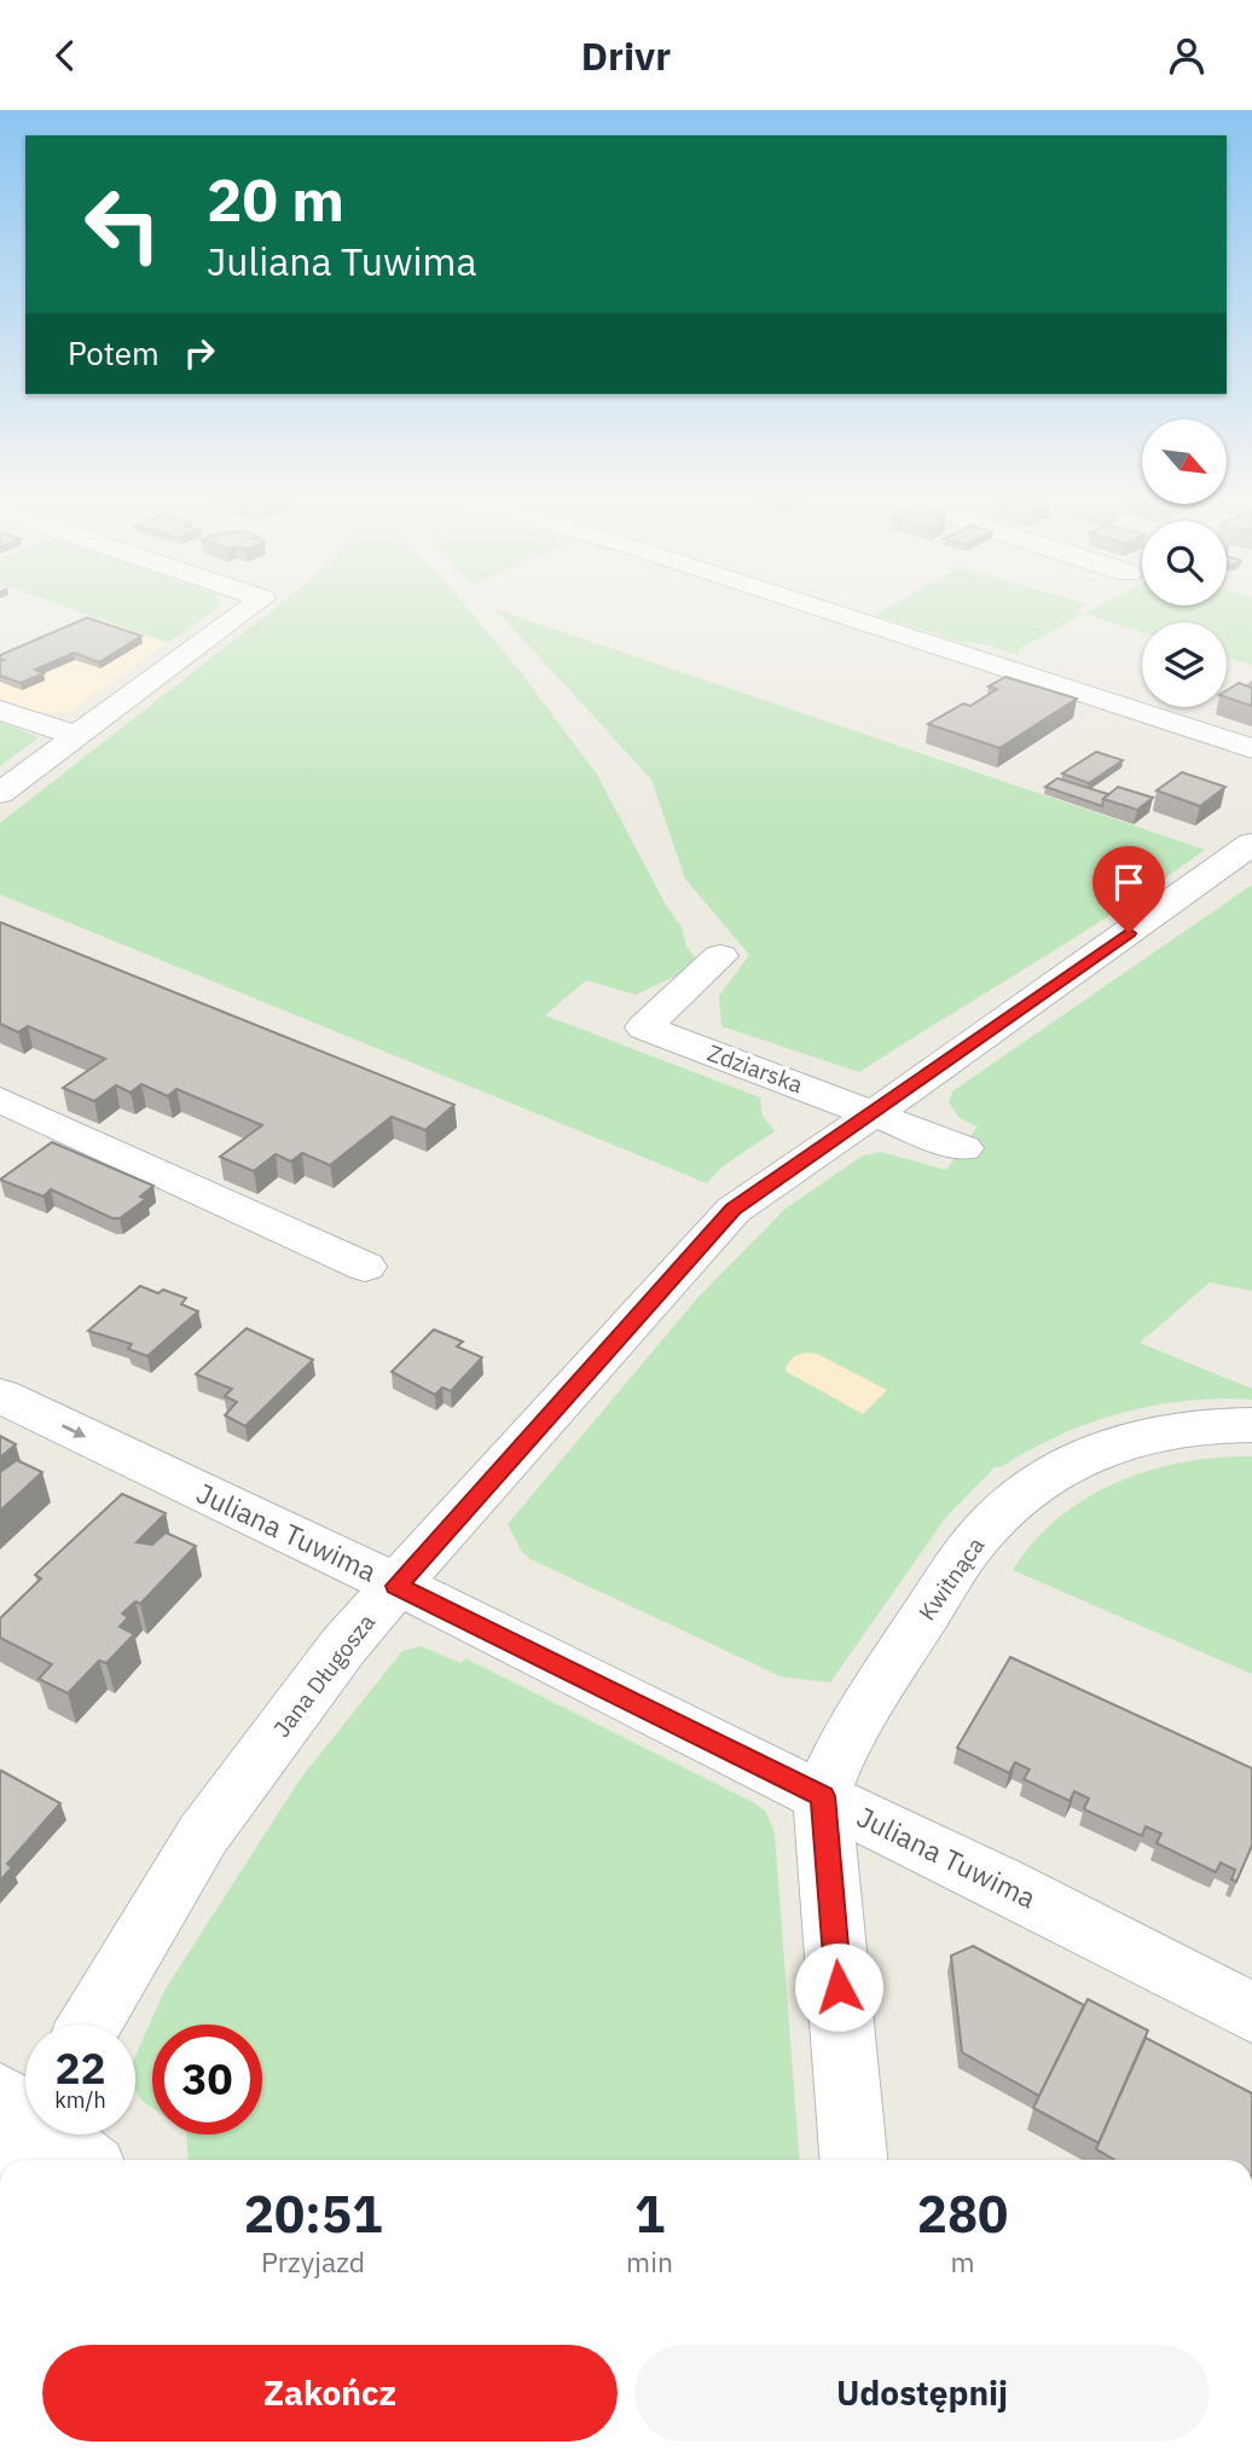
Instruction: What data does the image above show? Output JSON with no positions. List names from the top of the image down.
{
  "streets": {
    "street": [
      "Zdziarska",
      "Juliana Tuwima",
      "Kwitnąca",
      "Jana Długosza"
    ]
  },
  "crossings": [
    ["Zdziarska", "Jana Długosza"],
    ["Juliana Tuwima", "Kwitnąca"],
    ["Juliana Tuwima", "Jana Długosza"]
  ],
  "north": "bottom right",
  "page": {
    "header": "Drivr",
    "turn": ["20 m", "Juliana Tuwima"],
    "then": "Potem",
    "speed": "22 km/h",
    "limit": "30",
    "eta": [
      "20:51",
      "Przyjazd",
      "1",
      "min",
      "280",
      "m"
    ],
    "buttons": ["Zakończ", "Udostępnij"]
  }
}
